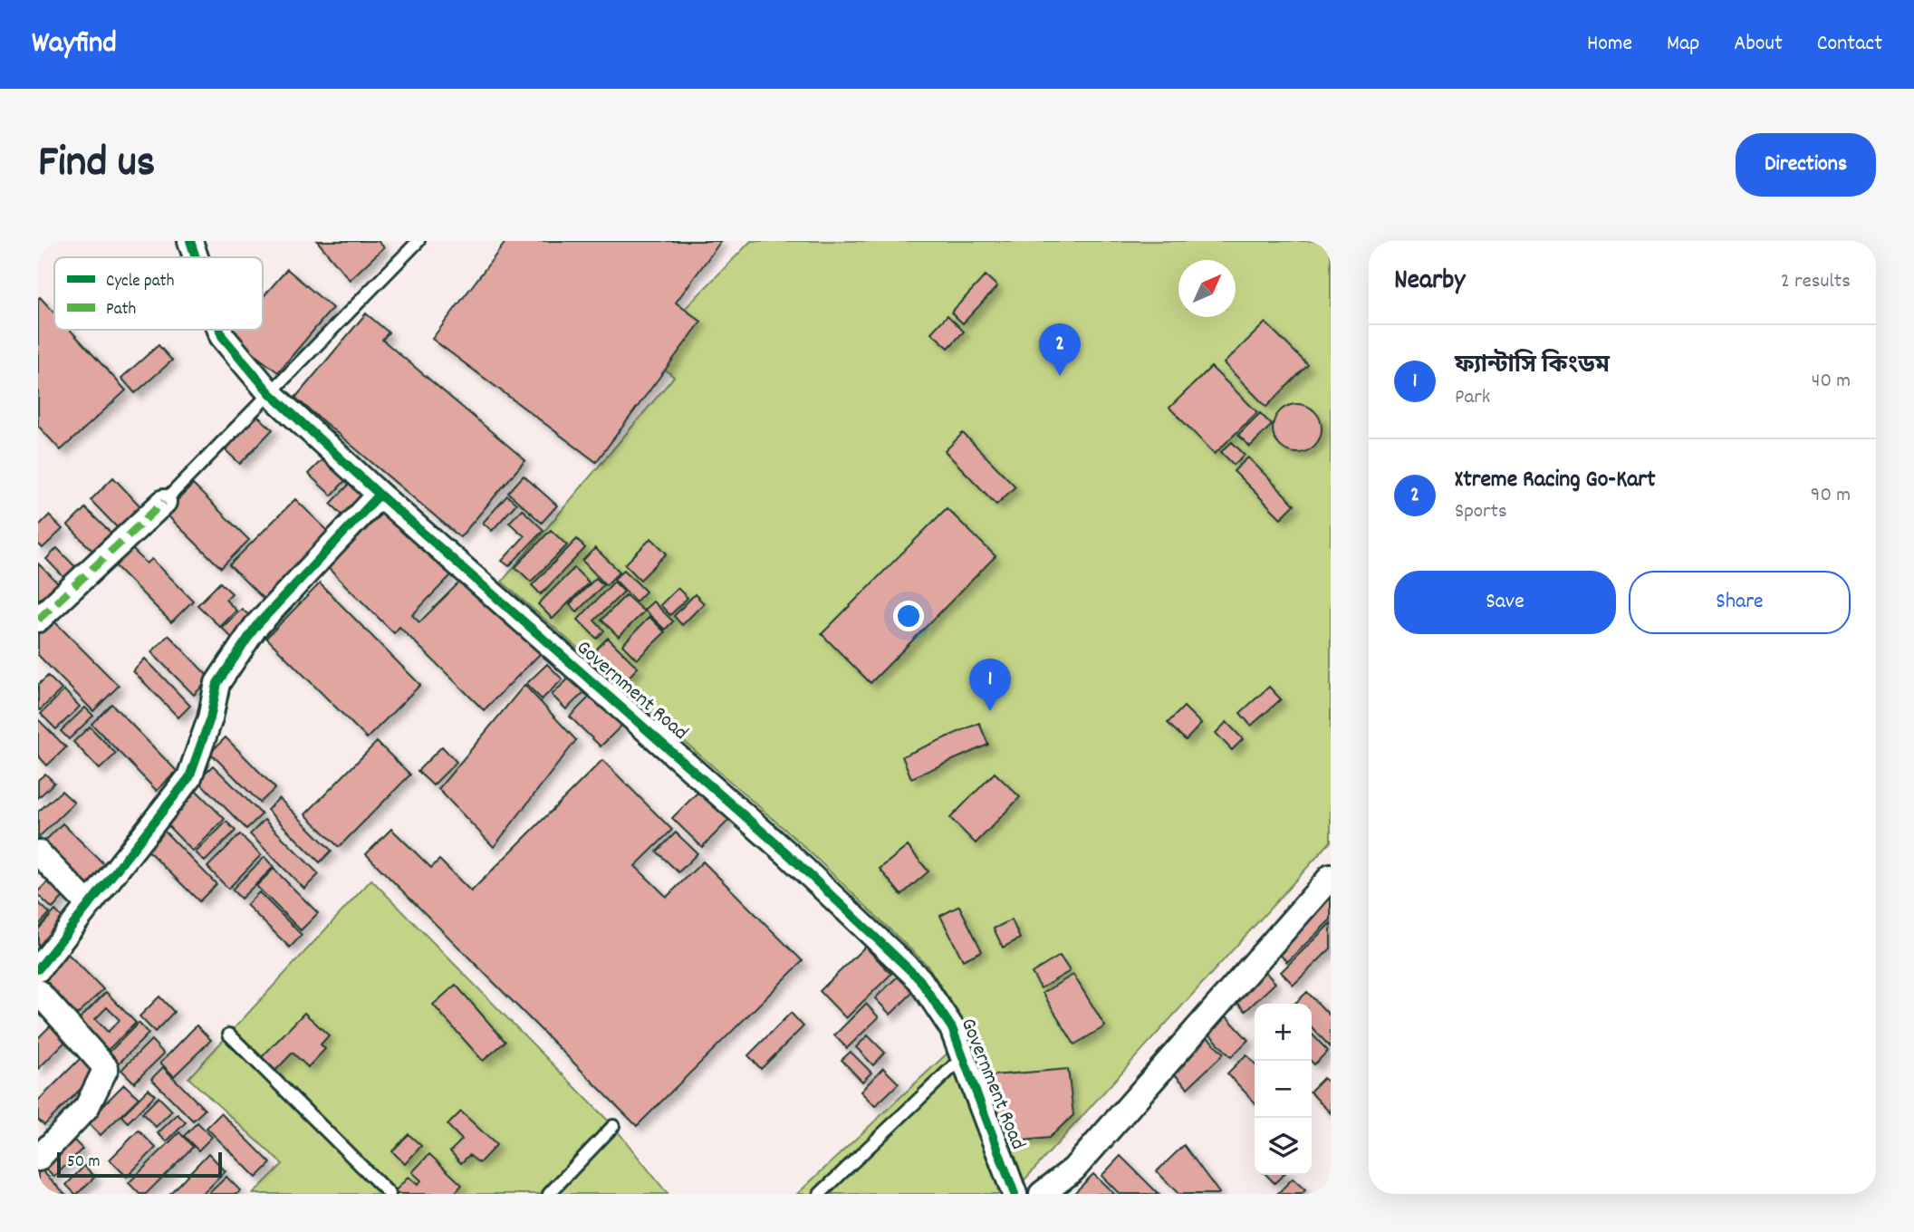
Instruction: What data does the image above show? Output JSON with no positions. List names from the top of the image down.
{
  "streets": {
    "street": ["Government Road"]
  },
  "legend": ["Cycle path", "Path"],
  "scale_bar": "50 m",
  "north": "top right",
  "page": {
    "header": "Wayfind",
    "nav": [
      "Home",
      "Map",
      "About",
      "Contact"
    ],
    "title": "Find us",
    "buttons": [
      "Directions",
      ["Save", "Share"]
    ],
    "heading": ["Nearby", "2 results"],
    "pins": ["2", "1"],
    "list": [
      {
        "mark": "1",
        "name": "ফ্যান্টাসি কিংডম",
        "note": "Park",
        "value": "40 m"
      },
      {
        "mark": "2",
        "name": "Xtreme Racing Go-Kart",
        "note": "Sports",
        "value": "90 m"
      }
    ],
    "map_buttons": ["+", "−"],
    "scale": "50 m"
  }
}
